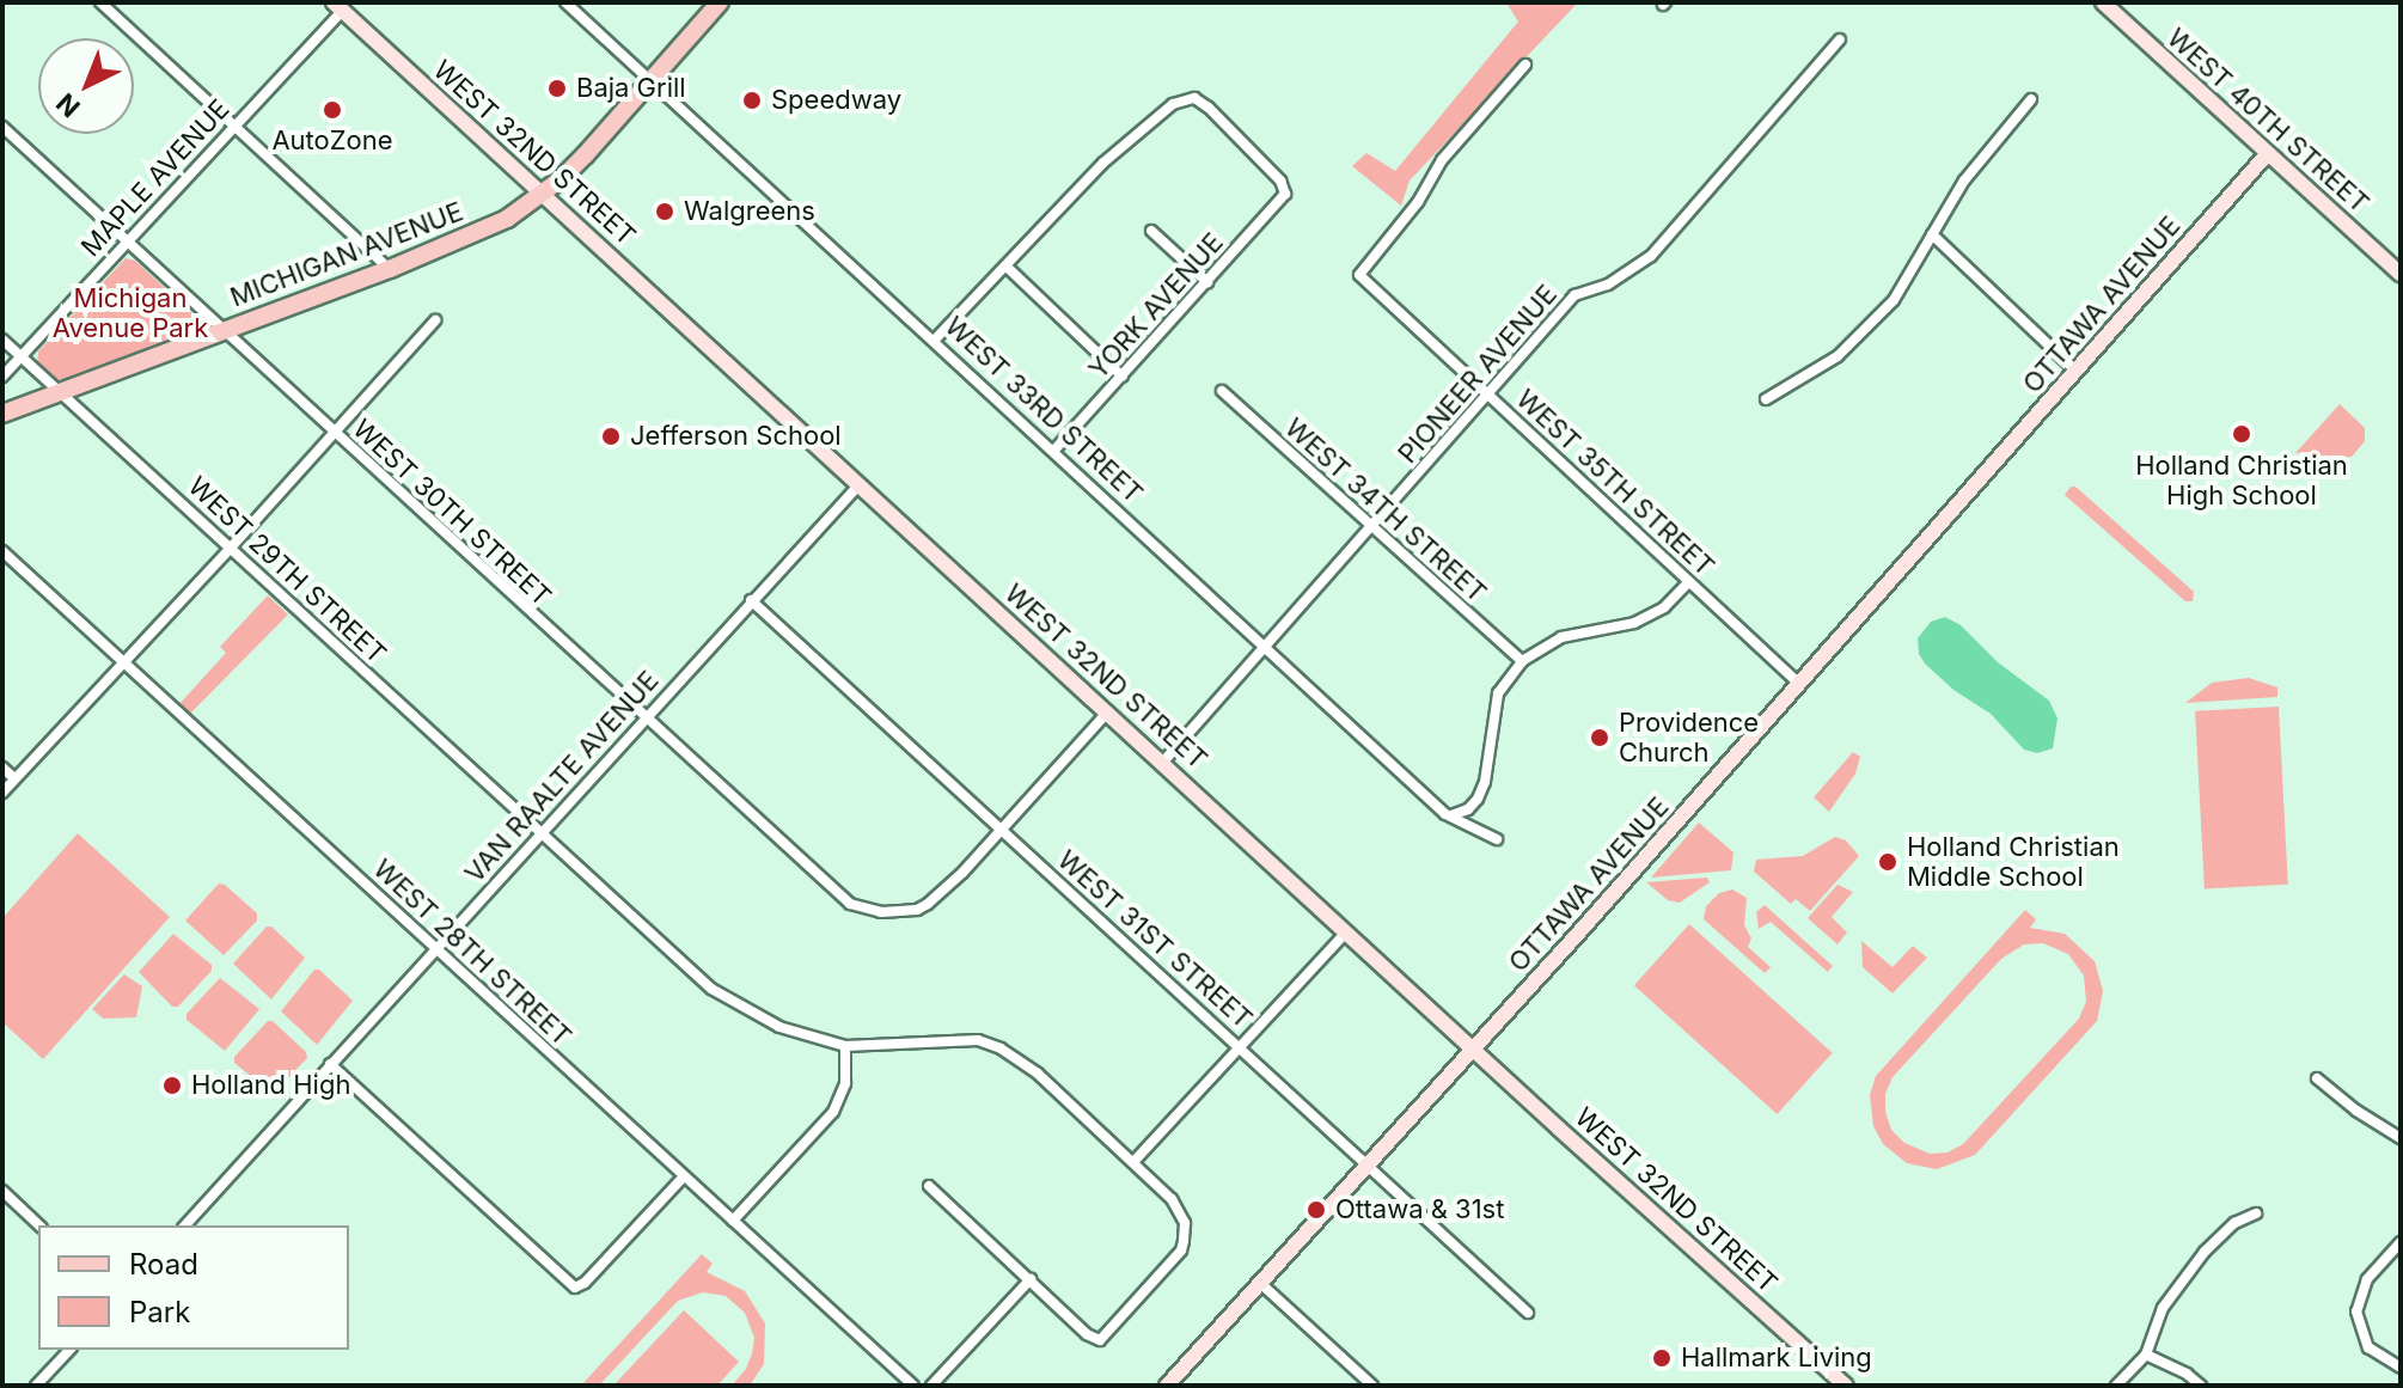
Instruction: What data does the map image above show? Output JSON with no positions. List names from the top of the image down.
{
  "streets": {
    "main road": ["MICHIGAN AVENUE"],
    "street": [
      "WEST 40TH STREET",
      "WEST 32ND STREET",
      "MAPLE AVENUE",
      "OTTAWA AVENUE",
      "YORK AVENUE",
      "PIONEER AVENUE",
      "WEST 33RD STREET",
      "WEST 35TH STREET",
      "WEST 34TH STREET",
      "WEST 30TH STREET",
      "WEST 29TH STREET",
      "VAN RAALTE AVENUE",
      "WEST 31ST STREET",
      "WEST 28TH STREET"
    ]
  },
  "crossings": [
    ["WEST 40TH STREET", "OTTAWA AVENUE"],
    ["WEST 32ND STREET", "MAPLE AVENUE"],
    ["WEST 32ND STREET", "MICHIGAN AVENUE"],
    ["WEST 32ND STREET", "OTTAWA AVENUE"],
    ["WEST 32ND STREET", "PIONEER AVENUE"],
    ["WEST 32ND STREET", "VAN RAALTE AVENUE"],
    ["MAPLE AVENUE", "WEST 30TH STREET"],
    ["MAPLE AVENUE", "WEST 29TH STREET"],
    ["MICHIGAN AVENUE", "WEST 33RD STREET"],
    ["MICHIGAN AVENUE", "WEST 30TH STREET"],
    ["MICHIGAN AVENUE", "WEST 29TH STREET"],
    ["OTTAWA AVENUE", "WEST 35TH STREET"],
    ["OTTAWA AVENUE", "WEST 31ST STREET"],
    ["YORK AVENUE", "WEST 33RD STREET"],
    ["PIONEER AVENUE", "WEST 33RD STREET"],
    ["PIONEER AVENUE", "WEST 35TH STREET"],
    ["PIONEER AVENUE", "WEST 34TH STREET"],
    ["WEST 30TH STREET", "VAN RAALTE AVENUE"],
    ["WEST 30TH STREET", "WEST 31ST STREET"],
    ["WEST 29TH STREET", "VAN RAALTE AVENUE"],
    ["VAN RAALTE AVENUE", "WEST 31ST STREET"],
    ["VAN RAALTE AVENUE", "WEST 28TH STREET"]
  ],
  "parks": ["Michigan Avenue Park"],
  "places": [
    "Baja Grill",
    "Speedway",
    "AutoZone",
    "Walgreens",
    "Holland Christian High School",
    "Jefferson School",
    "Providence Church",
    "Holland Christian Middle School",
    "Holland High",
    "Ottawa & 31st",
    "Hallmark Living"
  ],
  "legend": ["Road", "Park"],
  "north": "bottom left"
}
